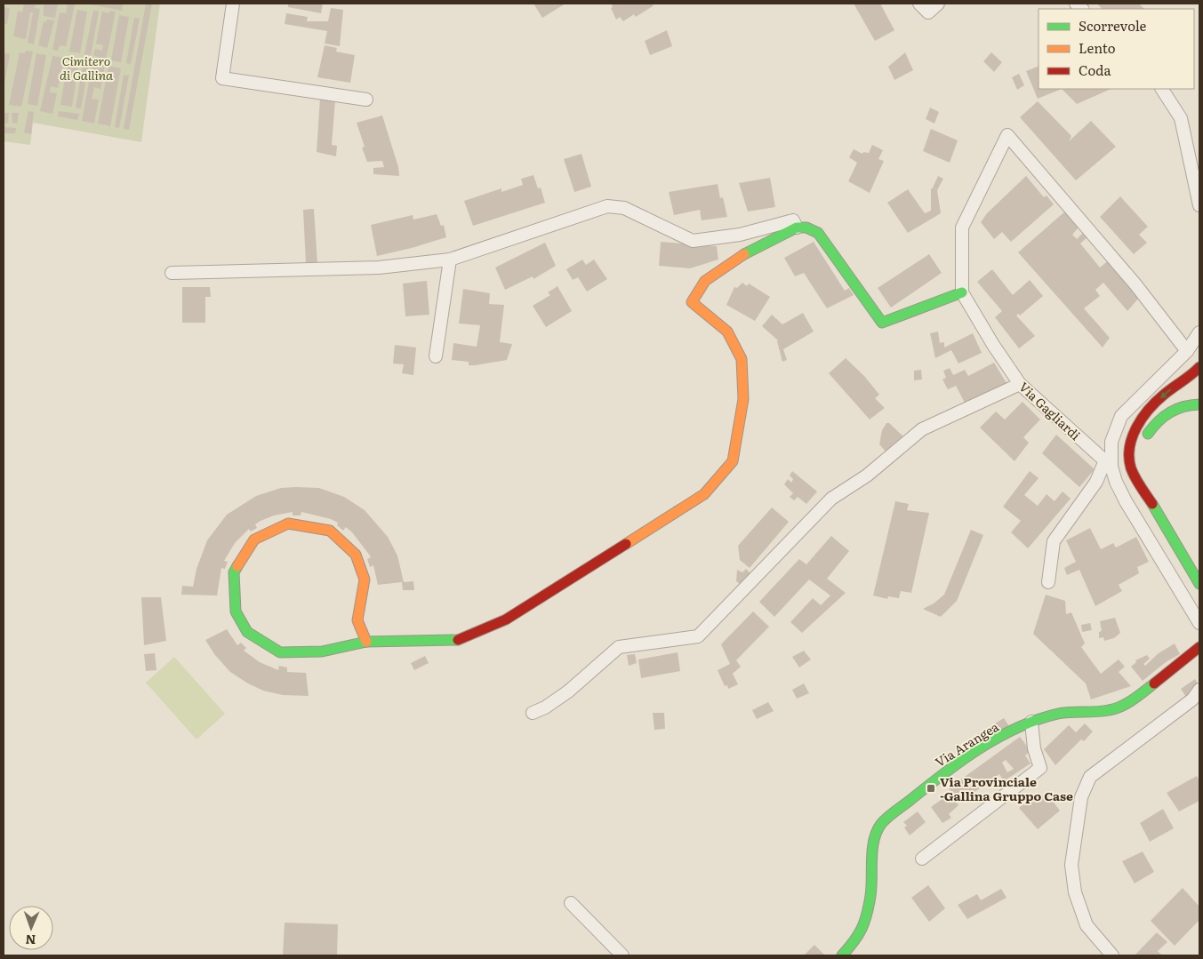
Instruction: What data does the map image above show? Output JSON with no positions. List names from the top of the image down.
{
  "streets": {
    "main road": ["Via Arangea"],
    "street": ["Via Gagliardi"]
  },
  "parks": ["Cimitero di Gallina"],
  "places": {
    "transit": ["Via Provinciale -Gallina Gruppo Case"]
  },
  "legend": ["Scorrevole", "Lento", "Coda"],
  "north": "bottom"
}
